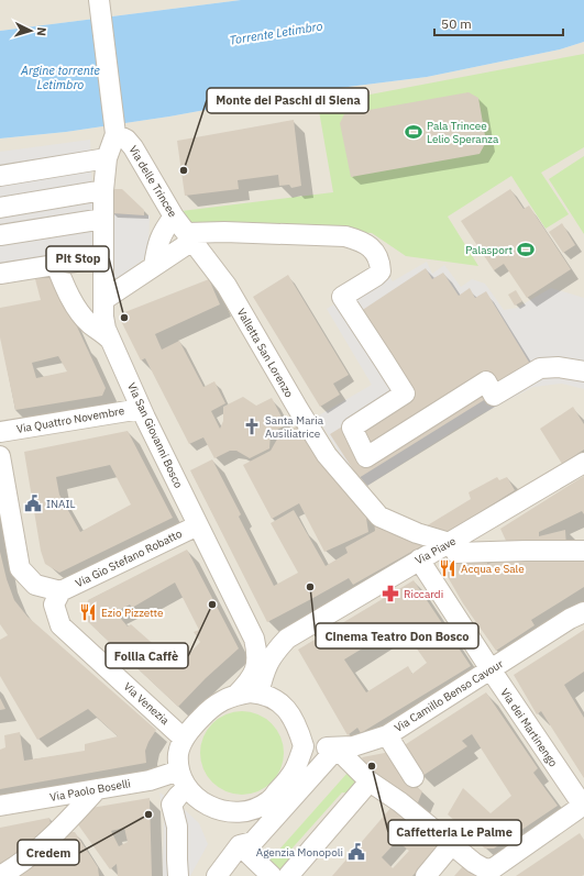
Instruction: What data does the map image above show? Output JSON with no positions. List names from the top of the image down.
{
  "streets": {
    "street": [
      "Via delle Trincee",
      "Valletta San Lorenzo",
      "Via Quattro Novembre",
      "Via San Giovanni Bosco",
      "Via Piave",
      "Via Gio Stefano Robatto",
      "Via Camillo Benso Cavour",
      "Via Venezia",
      "Via dei Martinengo",
      "Via Paolo Boselli"
    ]
  },
  "crossings": [
    ["Via delle Trincee", "Valletta San Lorenzo"],
    ["Via delle Trincee", "Via San Giovanni Bosco"],
    ["Valletta San Lorenzo", "Via Piave"],
    ["Via Quattro Novembre", "Via San Giovanni Bosco"],
    ["Via San Giovanni Bosco", "Via Piave"],
    ["Via San Giovanni Bosco", "Via Gio Stefano Robatto"],
    ["Via San Giovanni Bosco", "Via Camillo Benso Cavour"],
    ["Via San Giovanni Bosco", "Via Venezia"],
    ["Via San Giovanni Bosco", "Via Paolo Boselli"],
    ["Via Piave", "Via Camillo Benso Cavour"],
    ["Via Piave", "Via Venezia"],
    ["Via Piave", "Via dei Martinengo"],
    ["Via Piave", "Via Paolo Boselli"],
    ["Via Gio Stefano Robatto", "Via Venezia"],
    ["Via Camillo Benso Cavour", "Via Venezia"],
    ["Via Camillo Benso Cavour", "Via dei Martinengo"],
    ["Via Camillo Benso Cavour", "Via Paolo Boselli"],
    ["Via Venezia", "Via Paolo Boselli"]
  ],
  "water": ["Torrente Letimbro", "Argine torrente Letimbro"],
  "places": {
    "sports": ["Pala Trincee Lelio Speranza", "Palasport"],
    "other": [
      "Monte dei Paschi di Siena",
      "Pit Stop",
      "Cinema Teatro Don Bosco",
      "Follia Caffè",
      "Caffetteria Le Palme",
      "Credem"
    ],
    "church": ["Santa Maria Ausiliatrice"],
    "public building": ["INAIL", "Agenzia Monopoli"],
    "restaurant": ["Acqua e Sale", "Ezio Pizzette"],
    "pharmacy": ["Riccardi"]
  },
  "scale_bar": "50 m",
  "north": "right"
}
